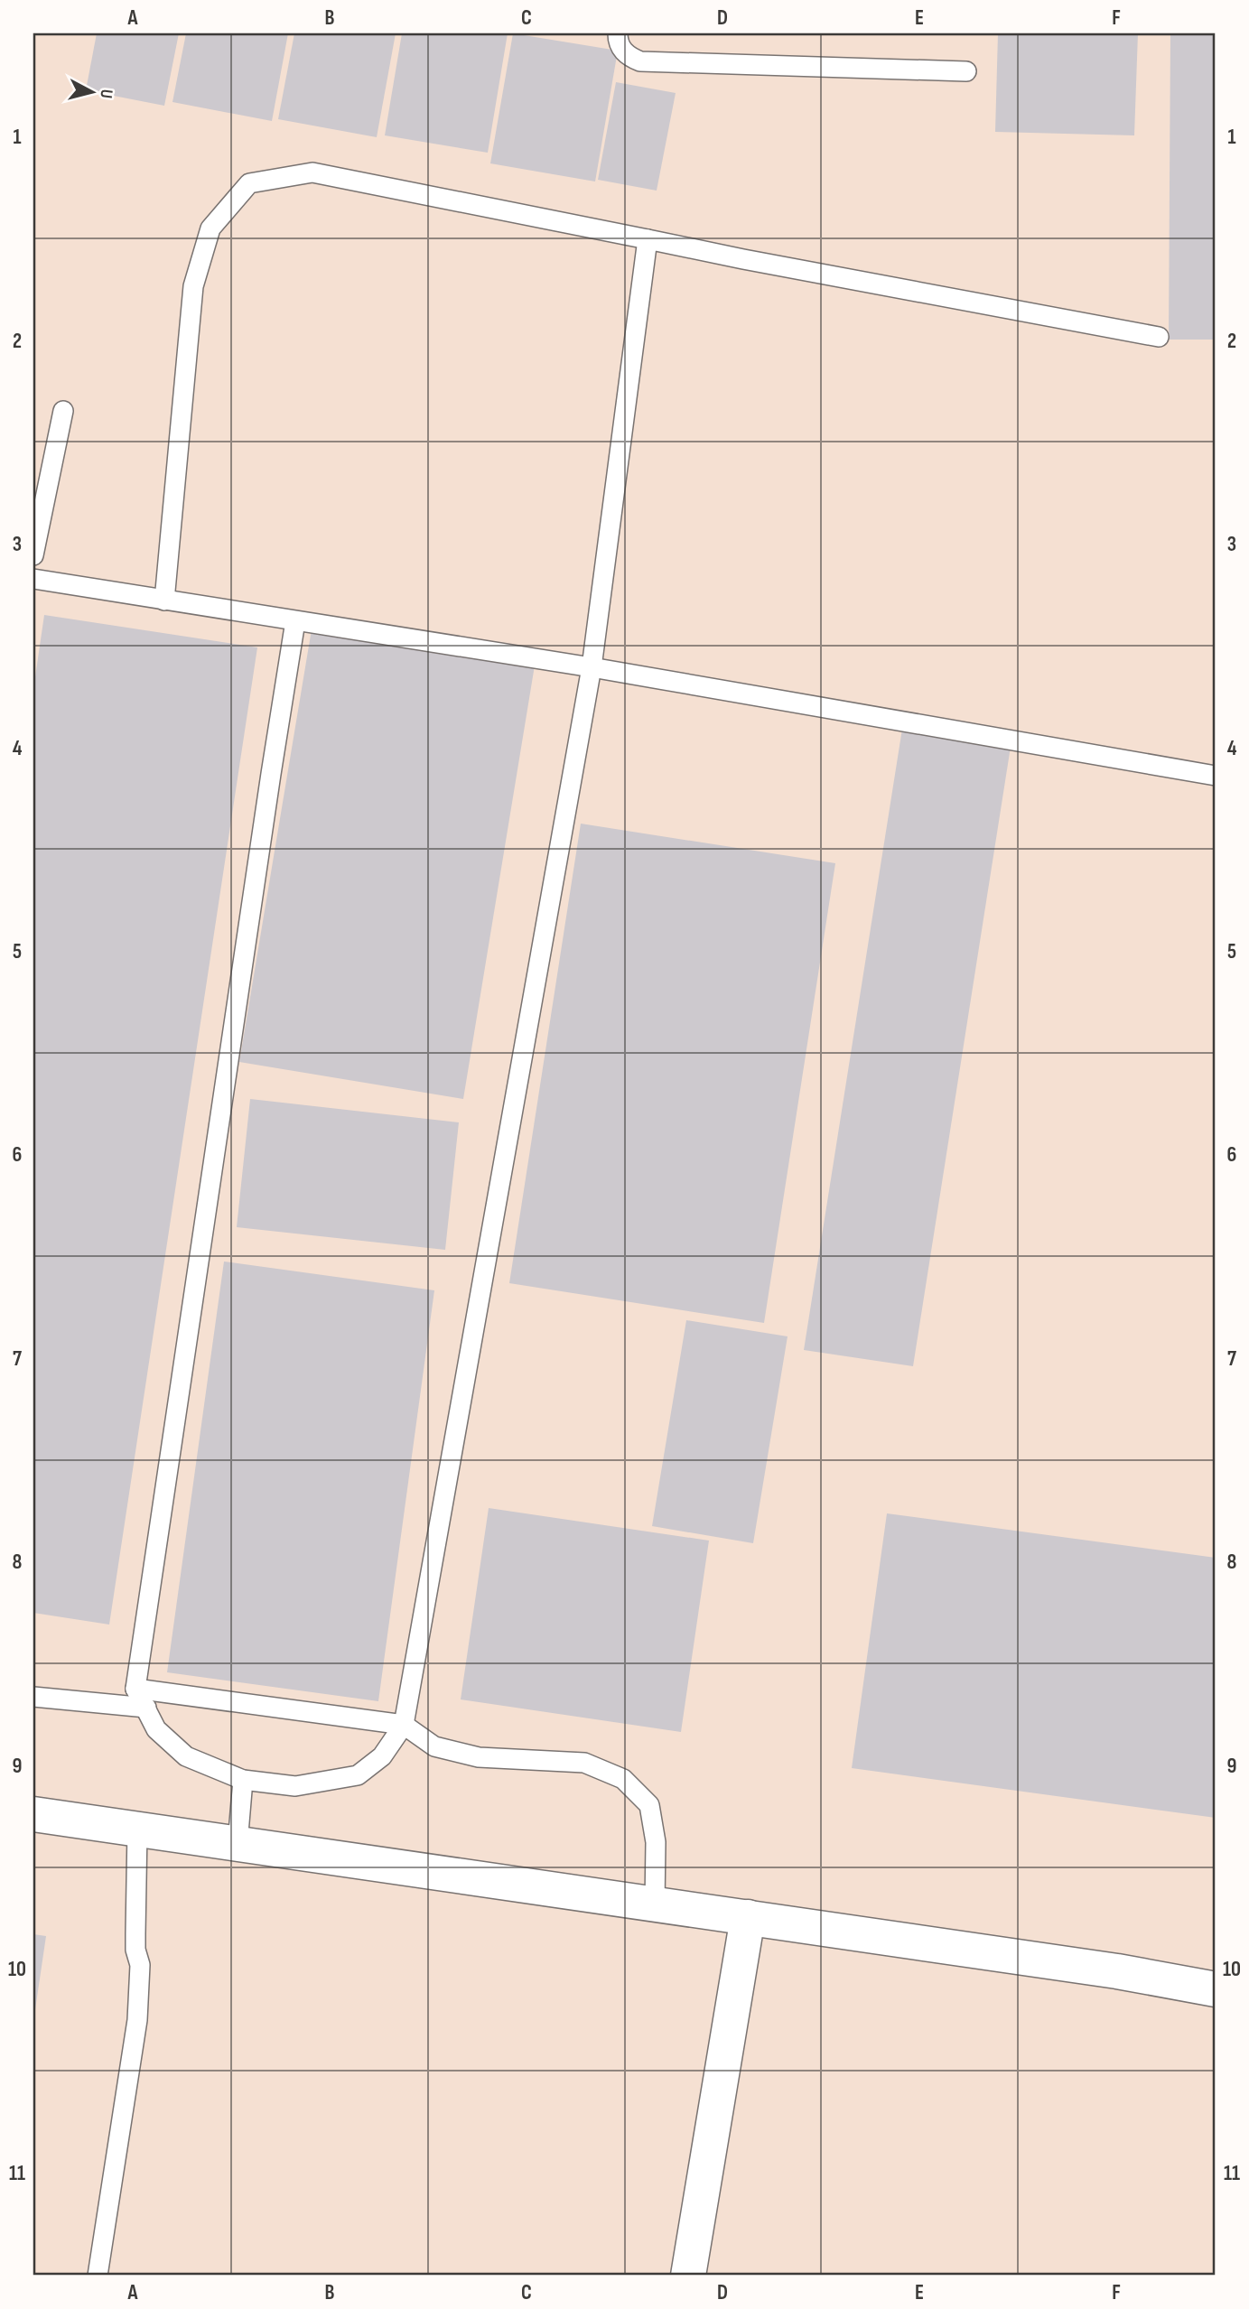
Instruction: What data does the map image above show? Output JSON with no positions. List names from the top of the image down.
{
  "north": "right",
  "grid": {
    "columns": [
      "A",
      "B",
      "C",
      "D",
      "E",
      "F"
    ],
    "rows": [
      "1",
      "2",
      "3",
      "4",
      "5",
      "6",
      "7",
      "8",
      "9",
      "10",
      "11"
    ]
  }
}
